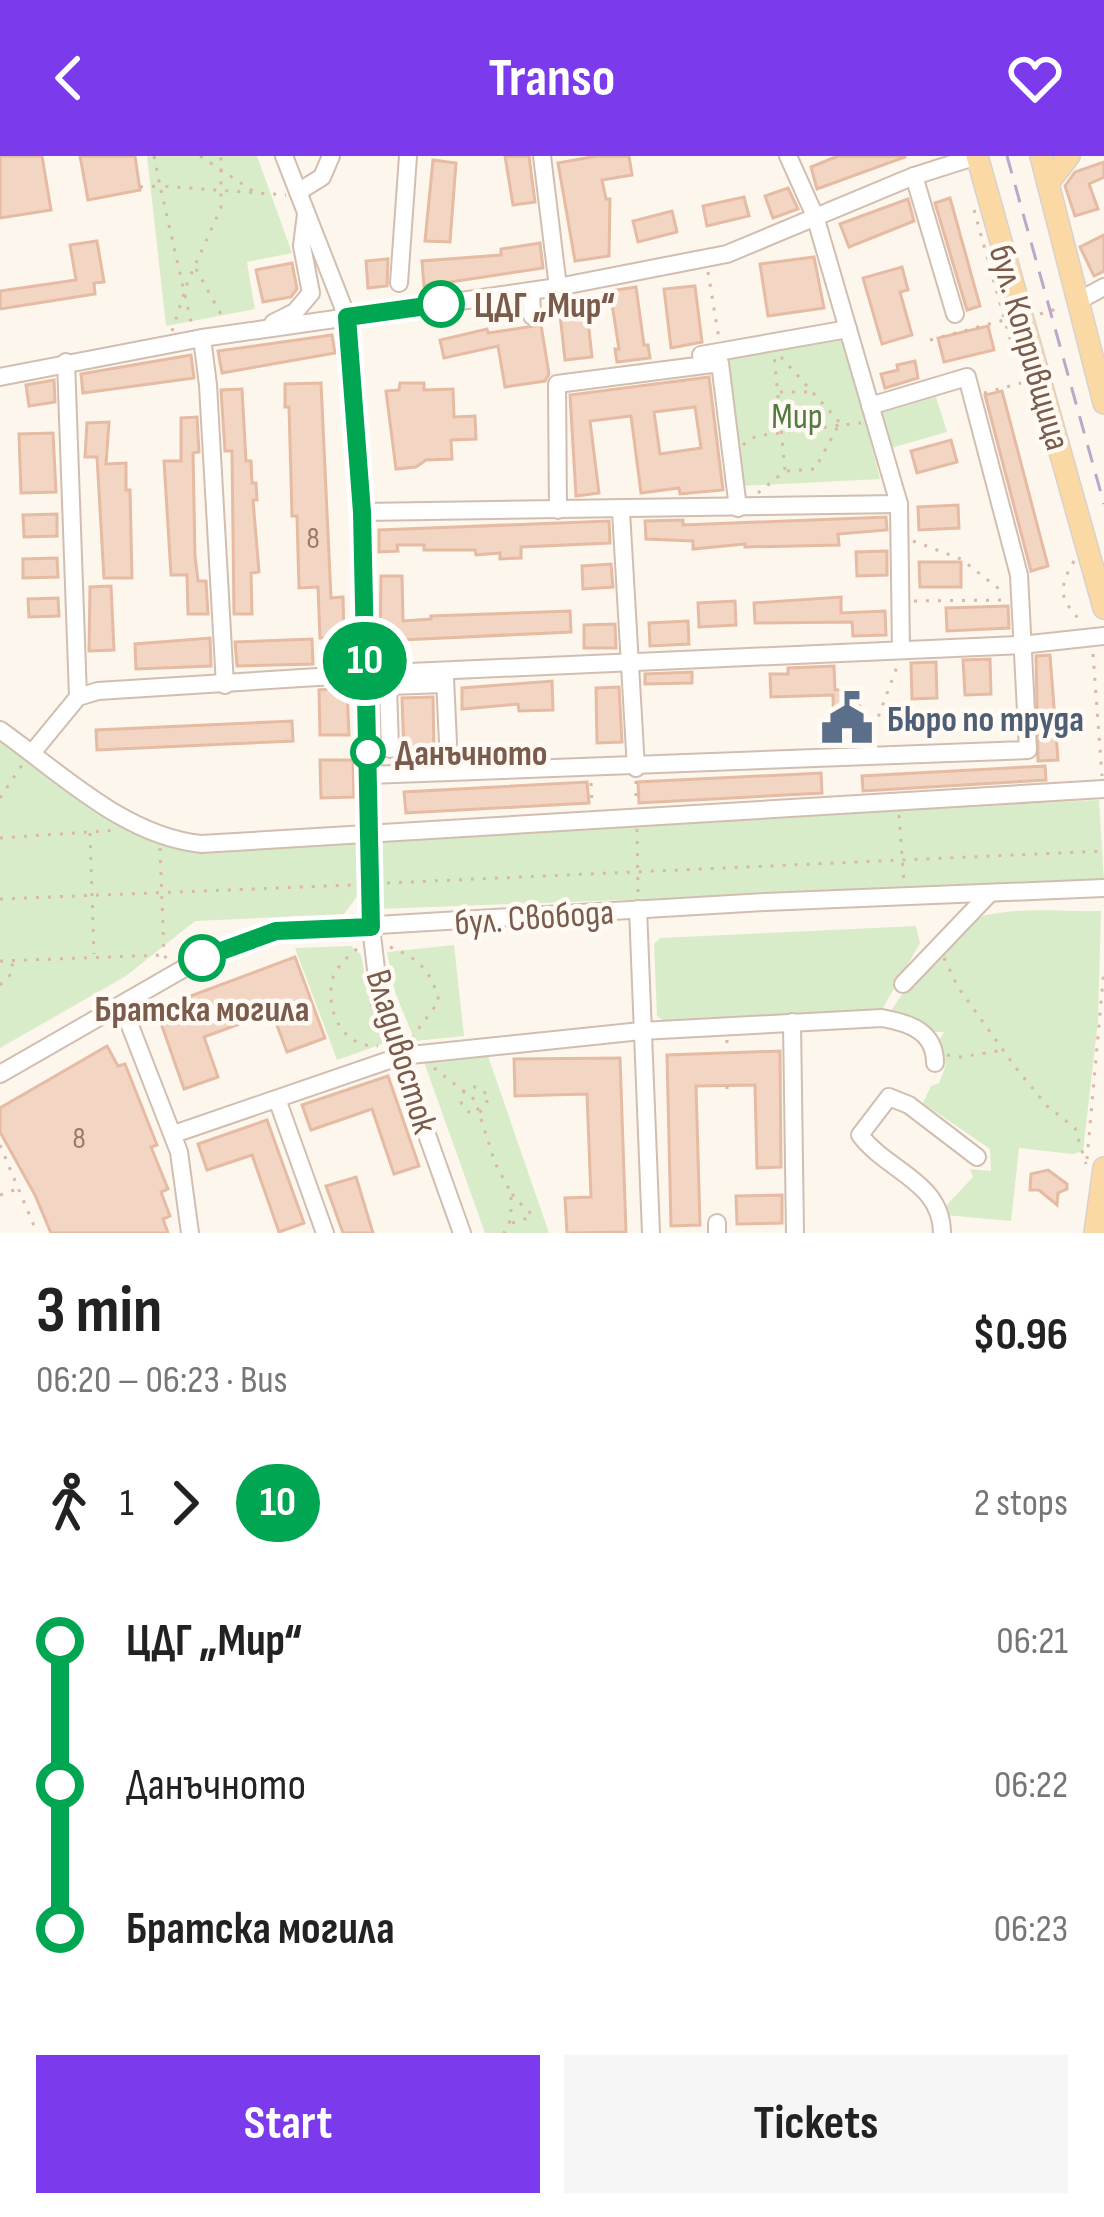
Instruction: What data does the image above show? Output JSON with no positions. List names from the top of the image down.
{
  "streets": {
    "main road": ["бул. Копривщица"],
    "street": ["бул. Свобода", "Владивосток"]
  },
  "crossings": [
    ["бул. Свобода", "Владивосток"]
  ],
  "parks": ["Мир"],
  "places": {
    "other": ["ЦДГ „Мир“", "Данъчното", "Братска могила"],
    "public building": ["Бюро по труда"]
  },
  "lines": ["bus line 10"],
  "house_numbers": ["8", "8"],
  "page": {
    "header": "Transo",
    "on_map": "10",
    "heading": ["3 min", "06:20 – 06:23 · Bus", "$0.96"],
    "legs": ["1", "10", "2 stops"],
    "list": [
      {
        "name": "ЦДГ „Мир“",
        "value": "06:21"
      },
      {
        "name": "Данъчното",
        "value": "06:22"
      },
      {
        "name": "Братска могила",
        "value": "06:23"
      }
    ],
    "buttons": ["Start", "Tickets"]
  }
}
